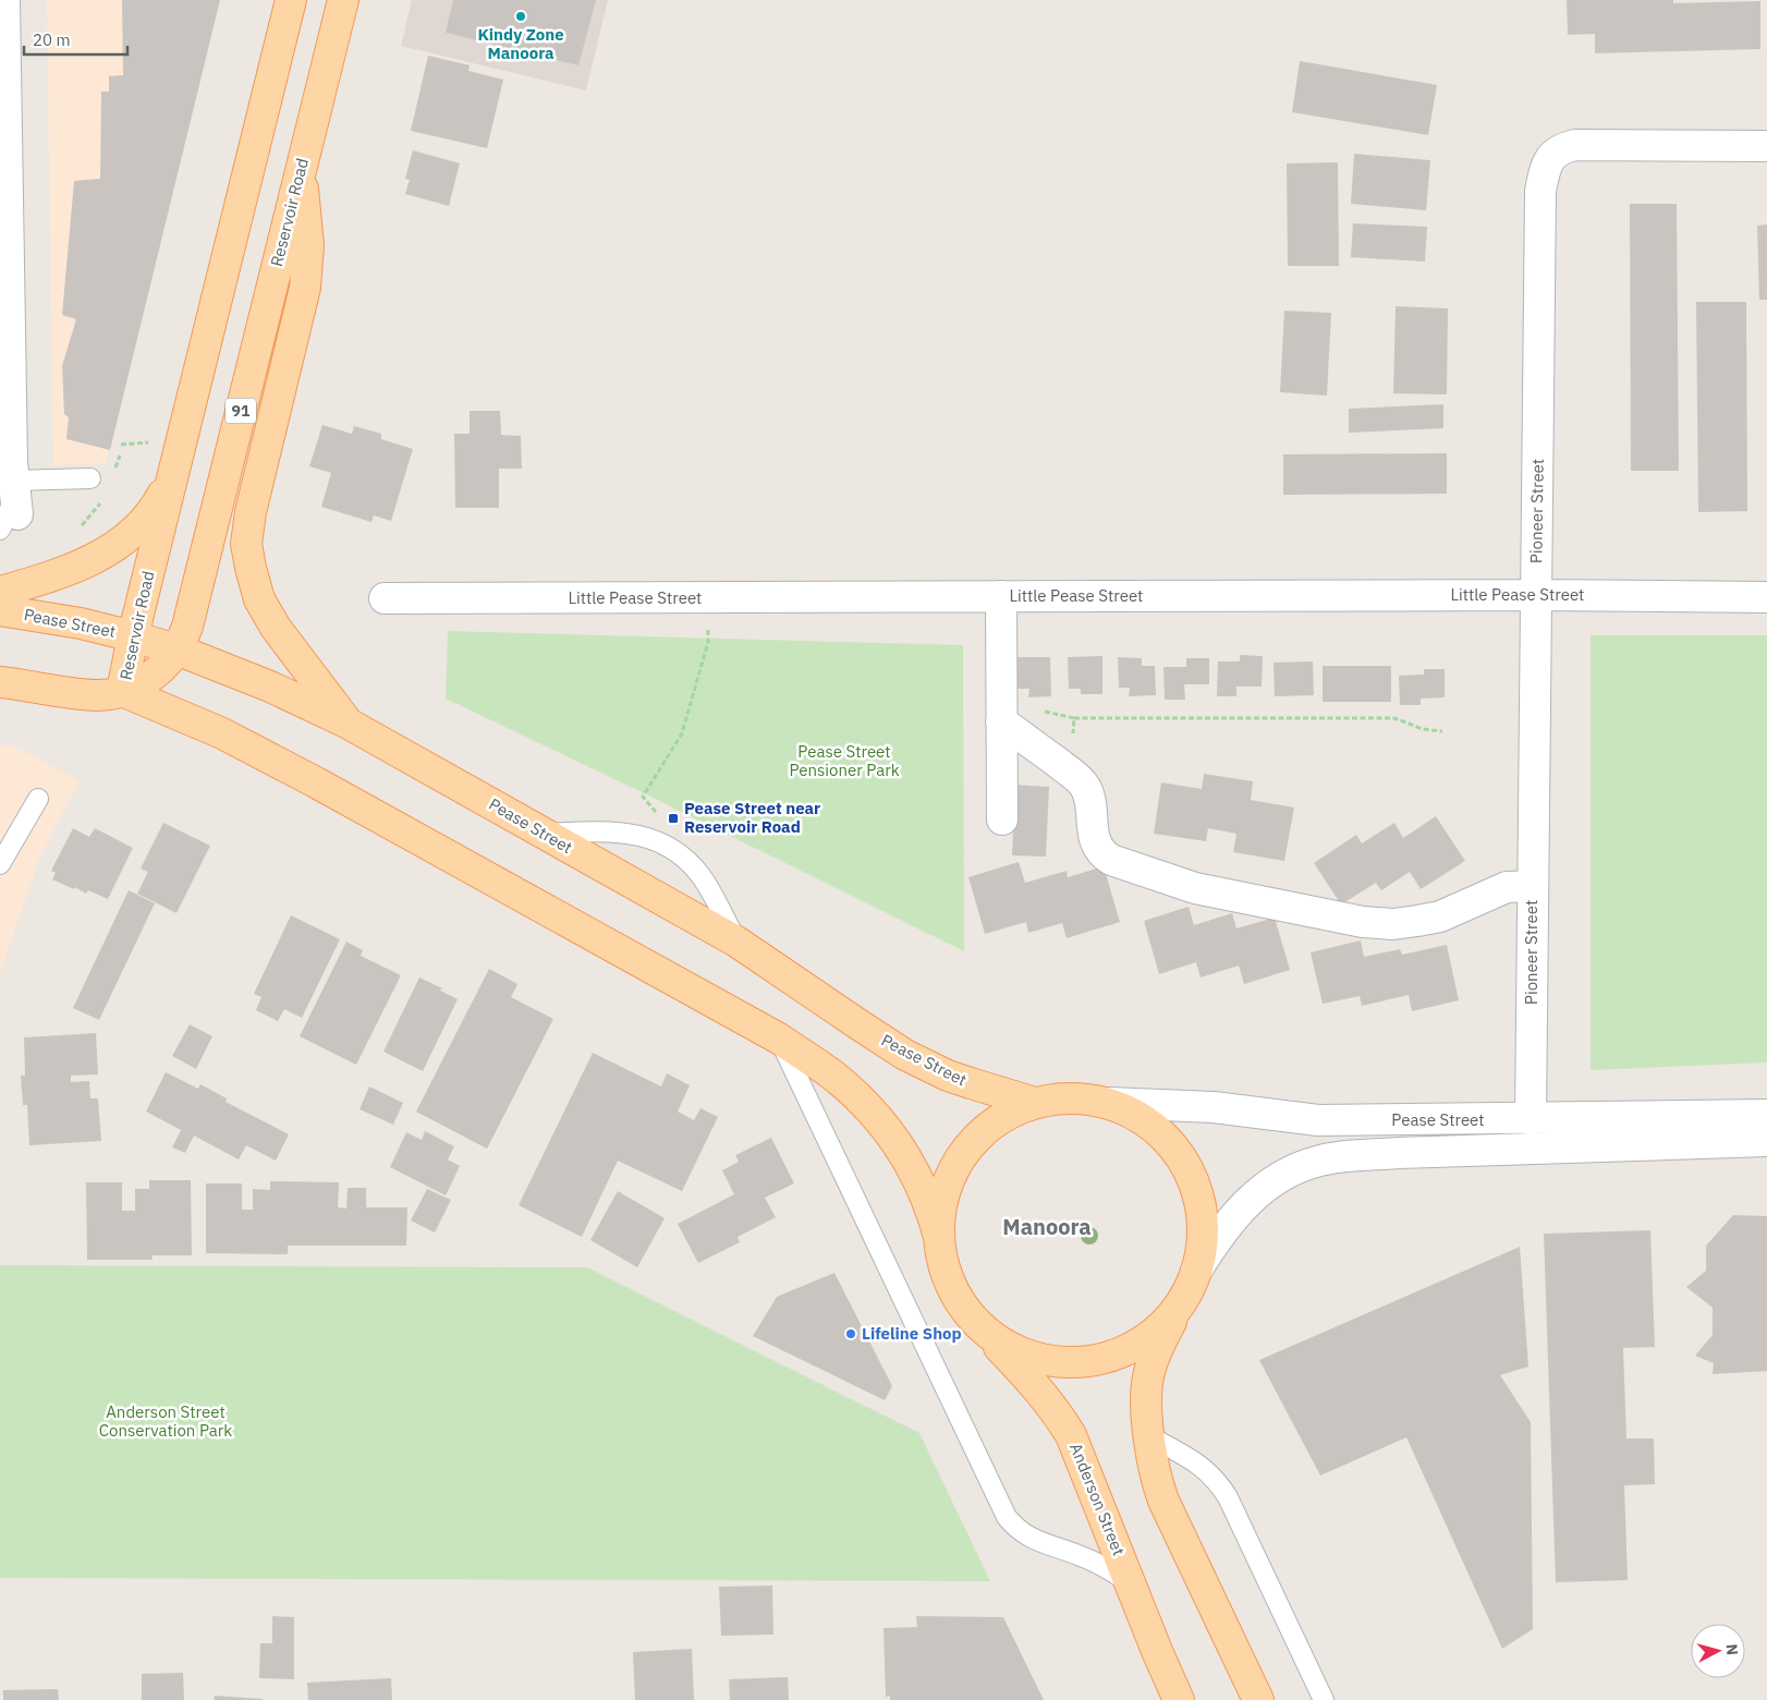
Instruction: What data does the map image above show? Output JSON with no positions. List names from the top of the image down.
{
  "streets": {
    "main road": [
      "Reservoir Road",
      "91",
      "Pease Street",
      "Anderson Street"
    ],
    "street": ["Pioneer Street", "Little Pease Street"]
  },
  "crossings": [
    ["Reservoir Road", "91"],
    ["Reservoir Road", "Pease Street"],
    ["Pioneer Street", "Little Pease Street"],
    ["Pioneer Street", "Pease Street"]
  ],
  "districts": ["Manoora"],
  "parks": ["Pease Street Pensioner Park", "Anderson Street Conservation Park"],
  "places": {
    "other": ["Kindy Zone Manoora", "Lifeline Shop"],
    "transit": ["Pease Street near Reservoir Road"]
  },
  "scale_bar": "20 m",
  "north": "right"
}
